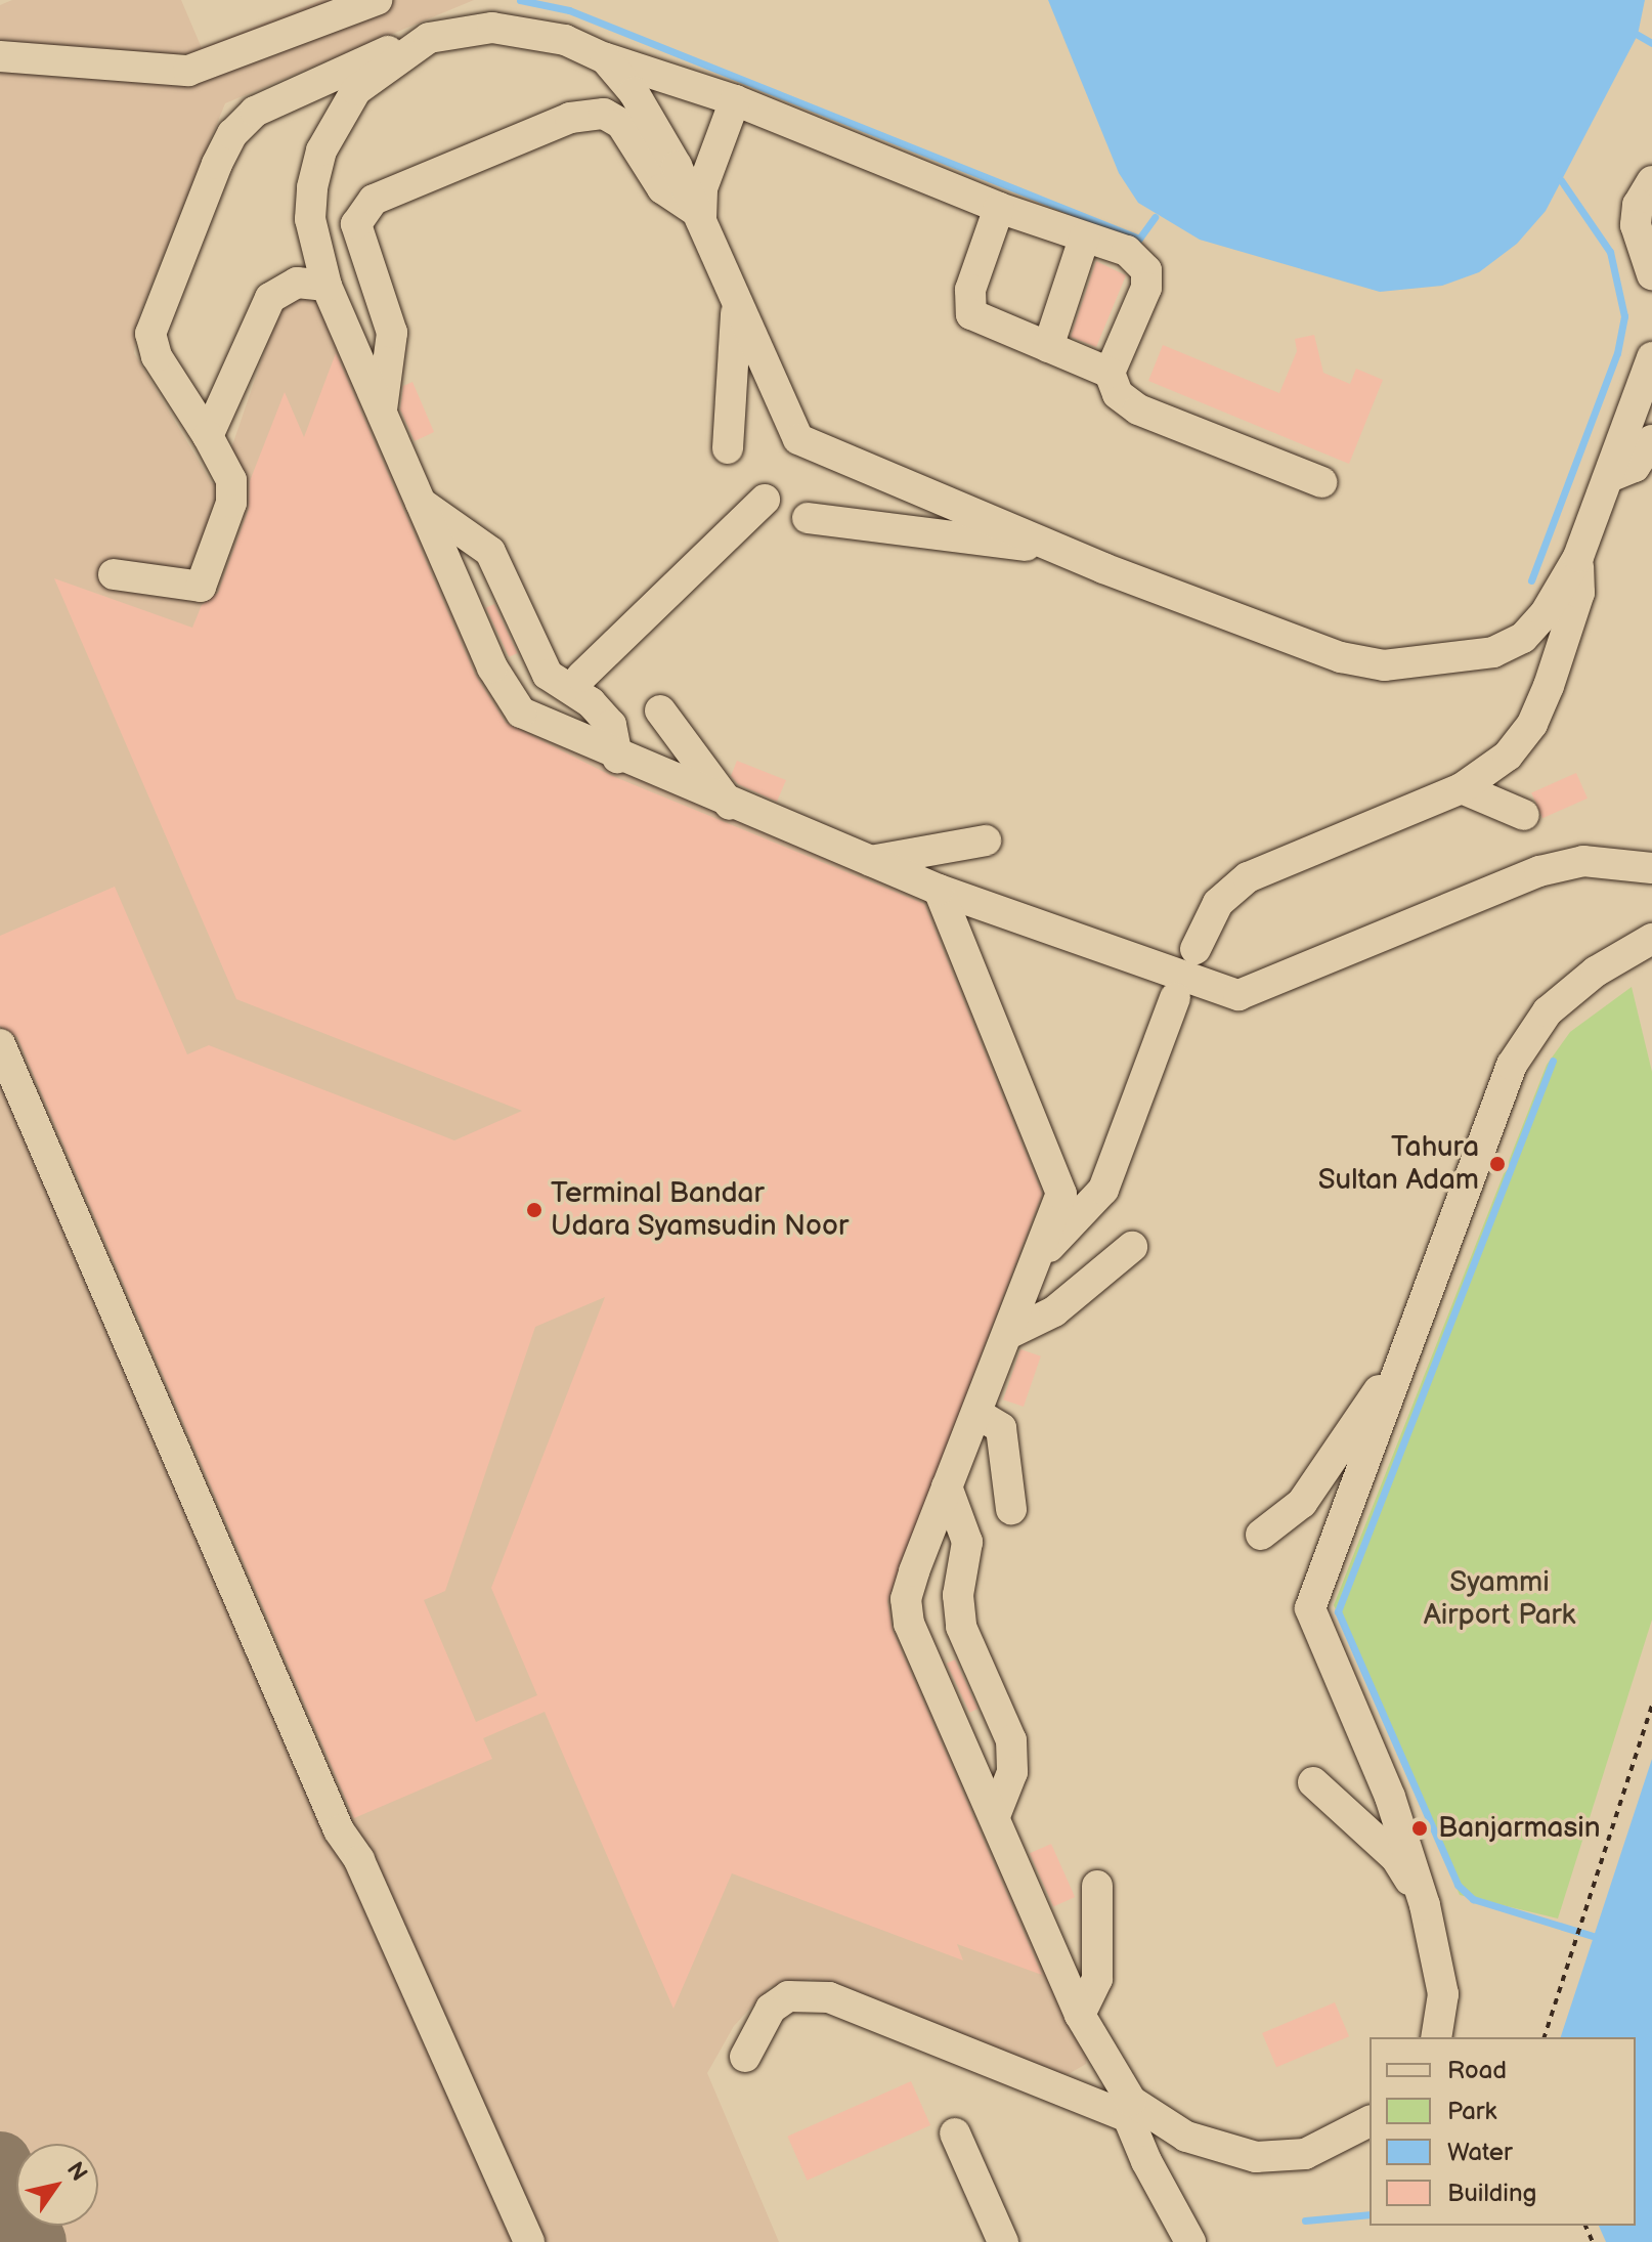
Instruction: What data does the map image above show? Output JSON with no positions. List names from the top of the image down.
{
  "parks": ["Syammi Airport Park"],
  "places": ["Tahura Sultan Adam", "Terminal Bandar Udara Syamsudin Noor", "Banjarmasin"],
  "legend": [
    "Road",
    "Park",
    "Water",
    "Building"
  ],
  "north": "top right"
}
